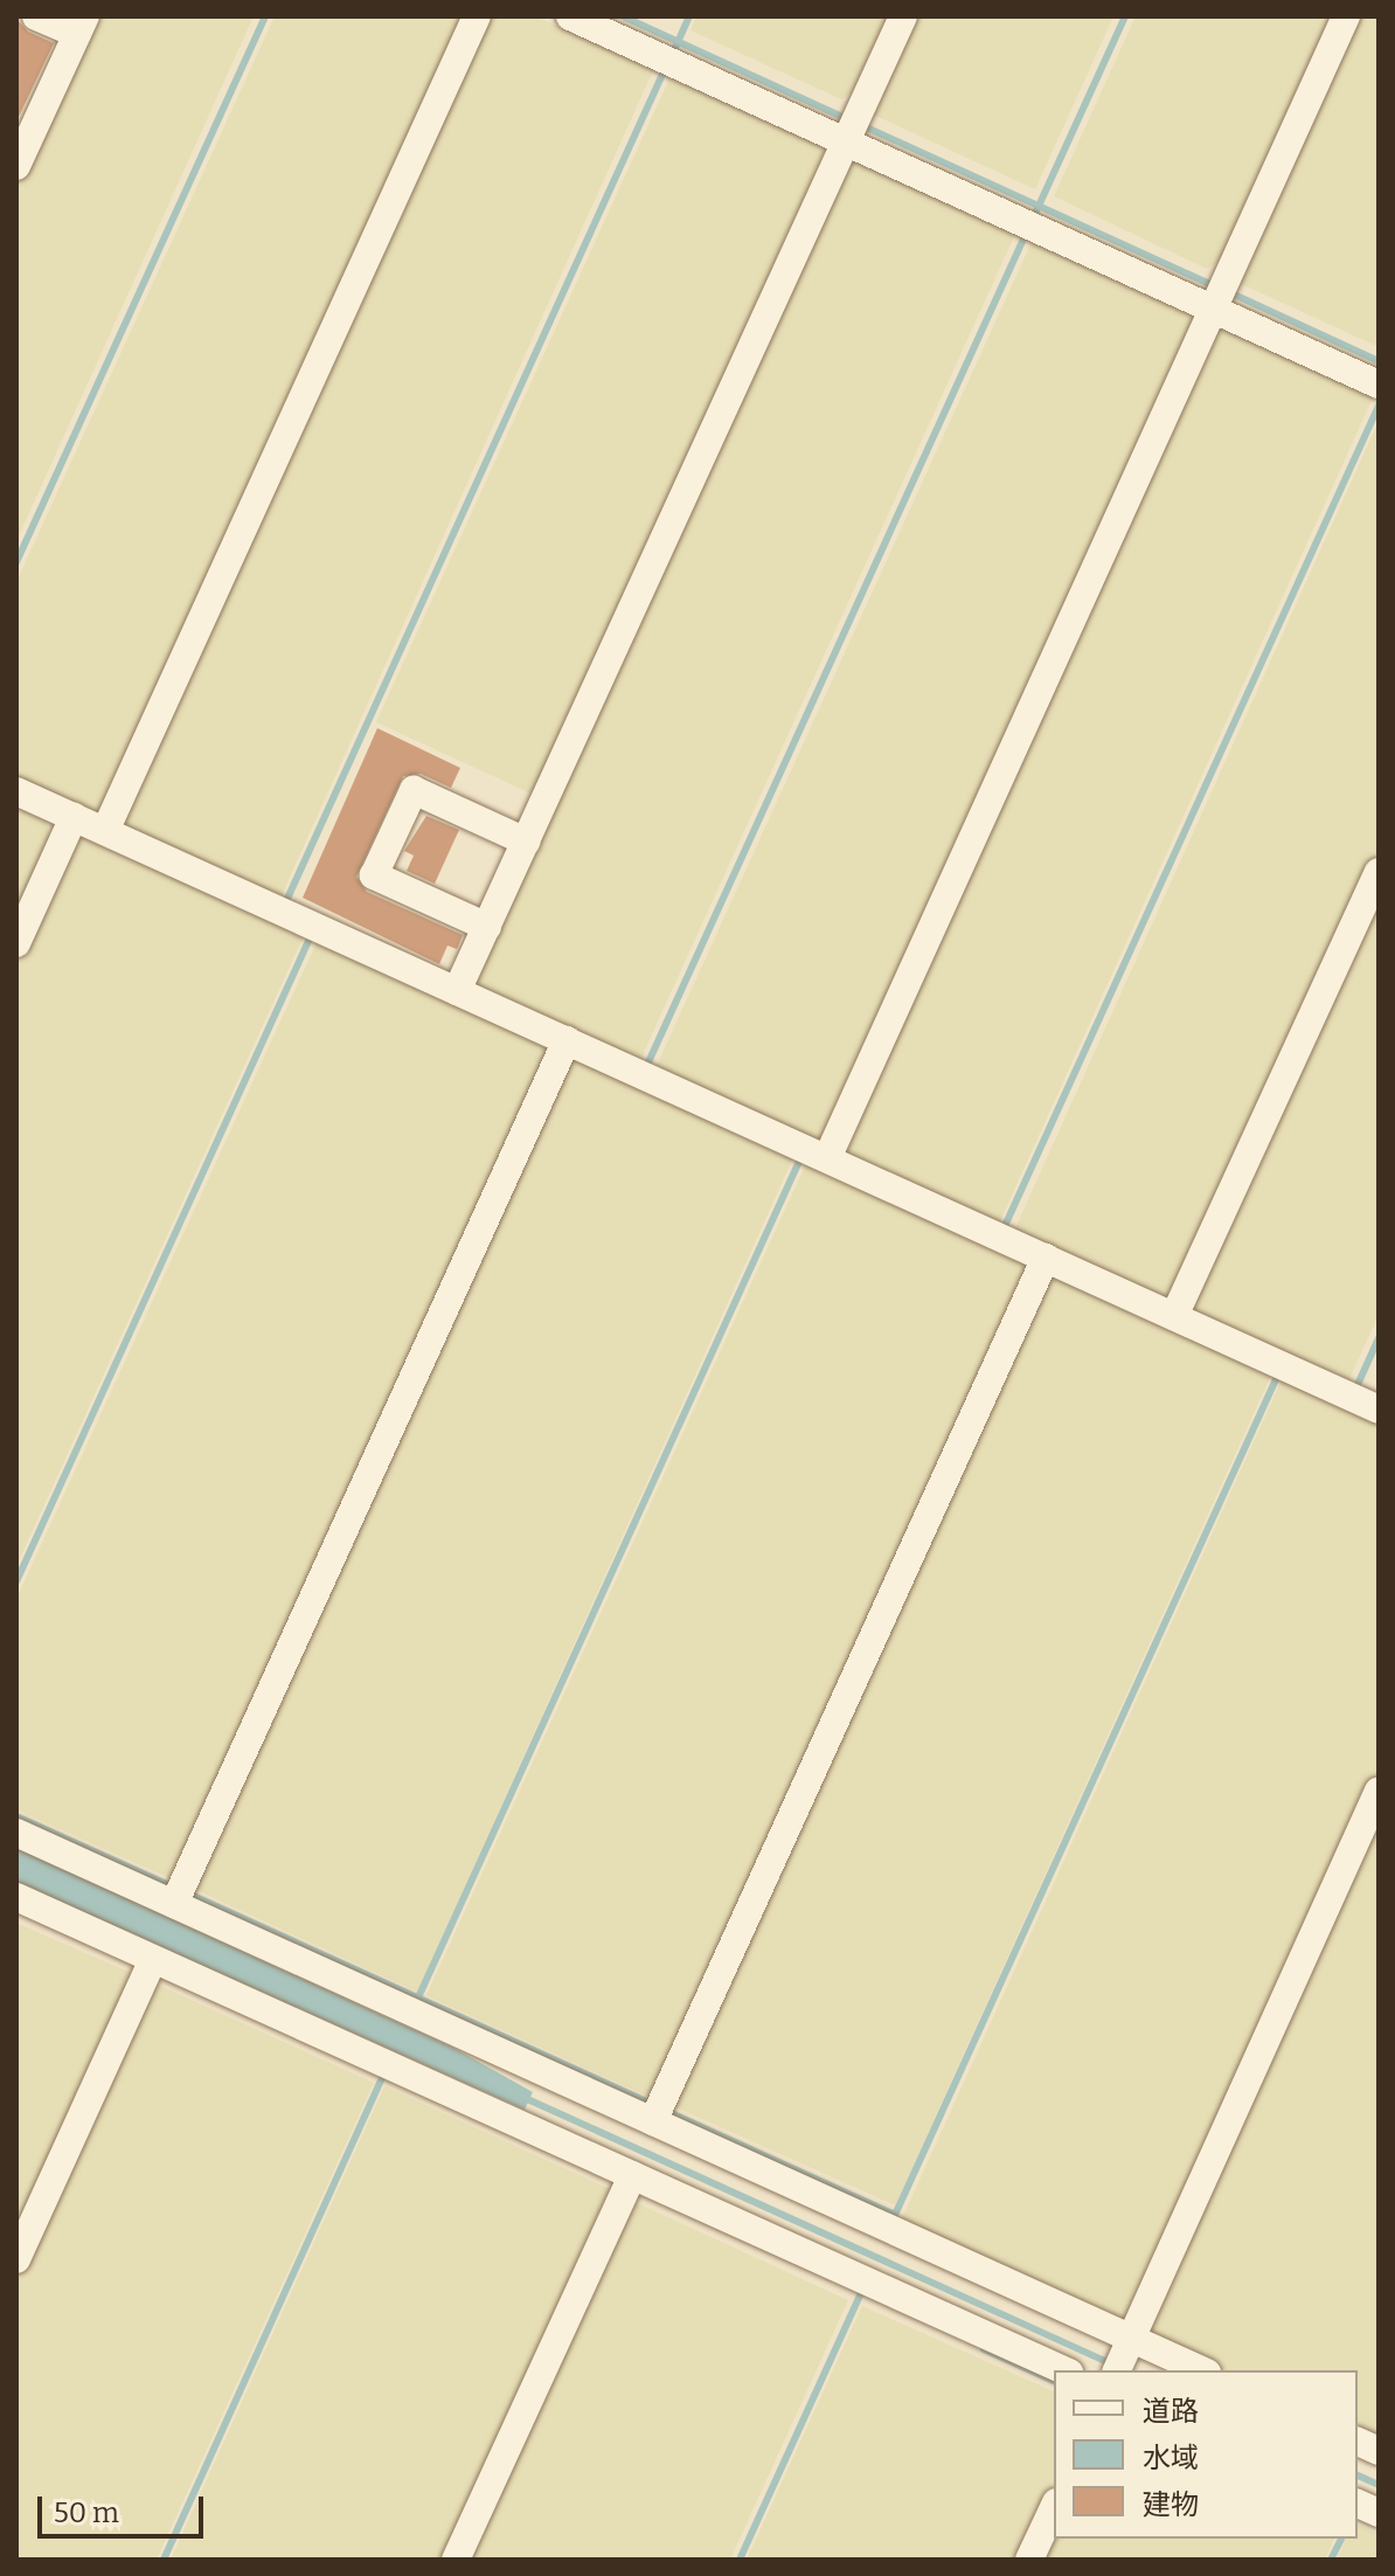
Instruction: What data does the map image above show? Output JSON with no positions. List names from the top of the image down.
{
  "legend": ["道路", "水域", "建物"],
  "scale_bar": "50 m"
}
